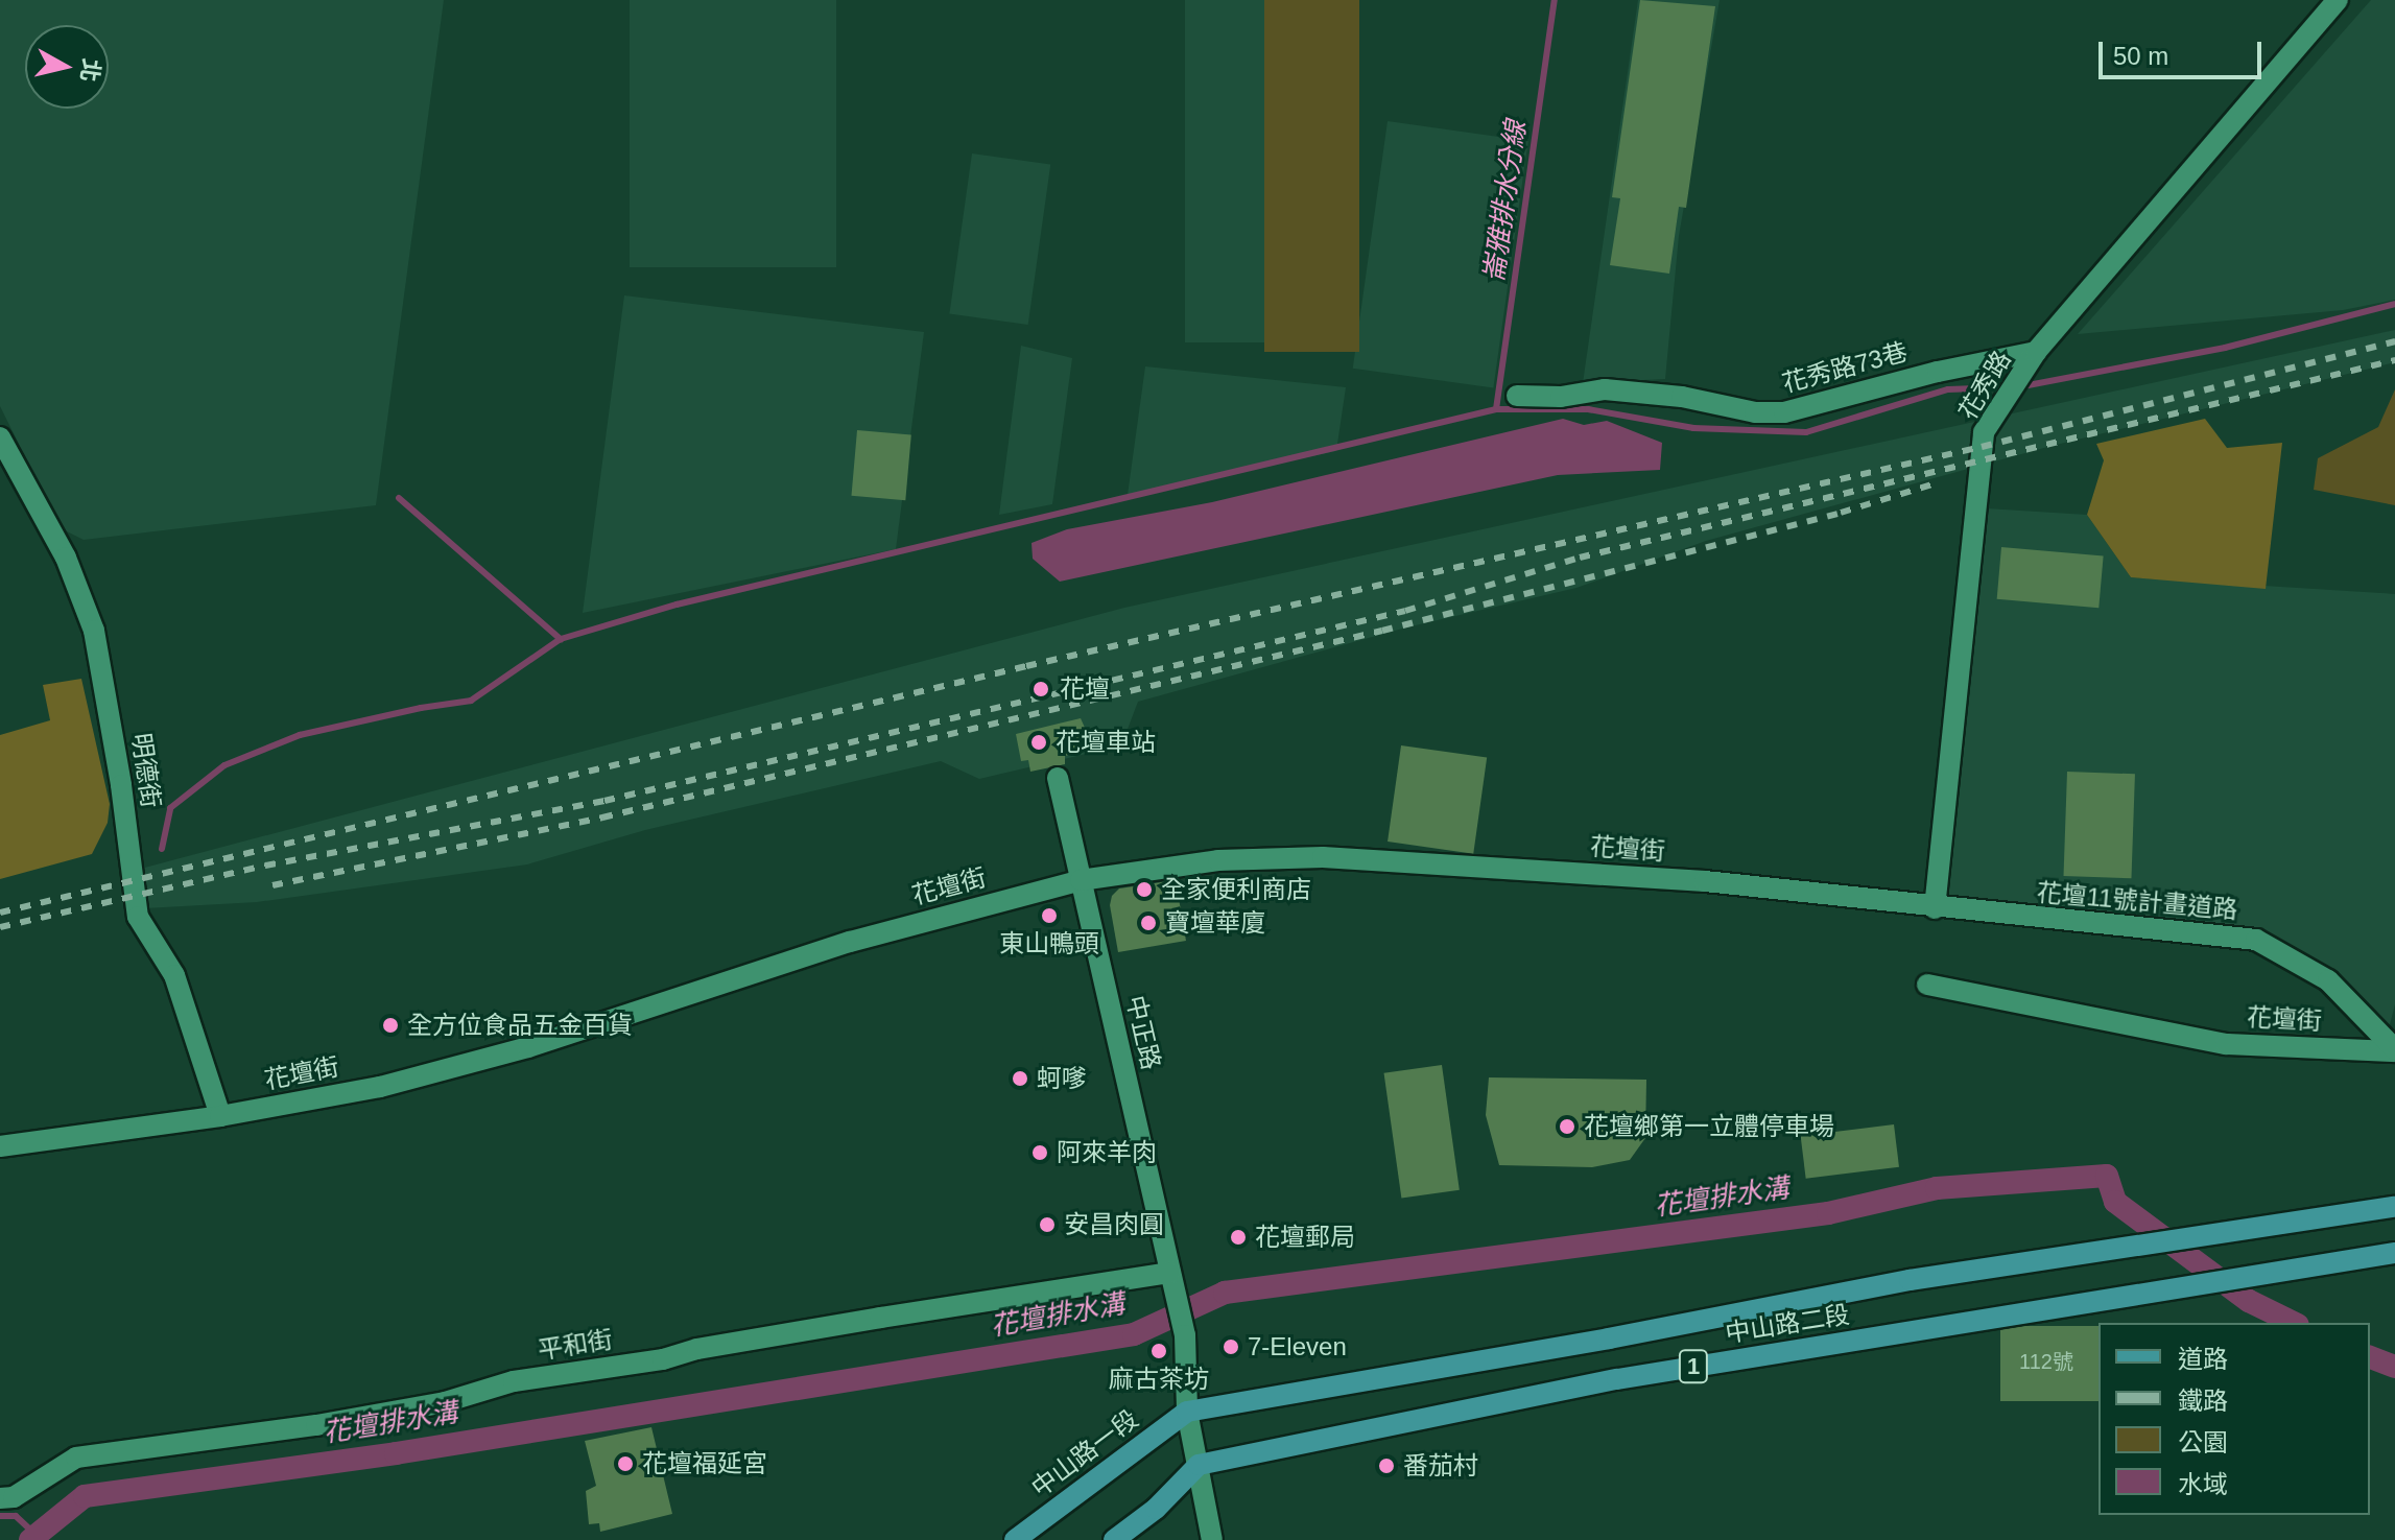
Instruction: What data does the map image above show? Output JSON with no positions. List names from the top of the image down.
{
  "streets": {
    "main road": ["中山路二段", "1", "中山路一段"],
    "street": [
      "花秀路73巷",
      "花秀路",
      "明德街",
      "花壇街",
      "花壇11號計畫道路",
      "中正路",
      "平和街"
    ]
  },
  "crossings": [
    ["花秀路73巷", "花秀路"],
    ["花秀路", "花壇街"],
    ["花秀路", "花壇11號計畫道路"],
    ["明德街", "花壇街"],
    ["花壇街", "花壇11號計畫道路"],
    ["花壇街", "中正路"],
    ["中正路", "中山路二段"],
    ["中正路", "平和街"],
    ["中正路", "中山路一段"],
    ["中山路二段", "中山路一段"]
  ],
  "water": ["崙雅排水分線", "花壇排水溝"],
  "places": [
    "花壇",
    "花壇車站",
    "全家便利商店",
    "東山鴨頭",
    "寶壇華廈",
    "全方位食品五金百貨",
    "蚵嗲",
    "花壇鄉第一立體停車場",
    "阿來羊肉",
    "安昌肉圓",
    "花壇郵局",
    "7-Eleven",
    "麻古茶坊",
    "花壇福延宮",
    "番茄村"
  ],
  "house_numbers": ["112號"],
  "legend": [
    "道路",
    "鐵路",
    "公園",
    "水域"
  ],
  "scale_bar": "50 m",
  "north": "right"
}
